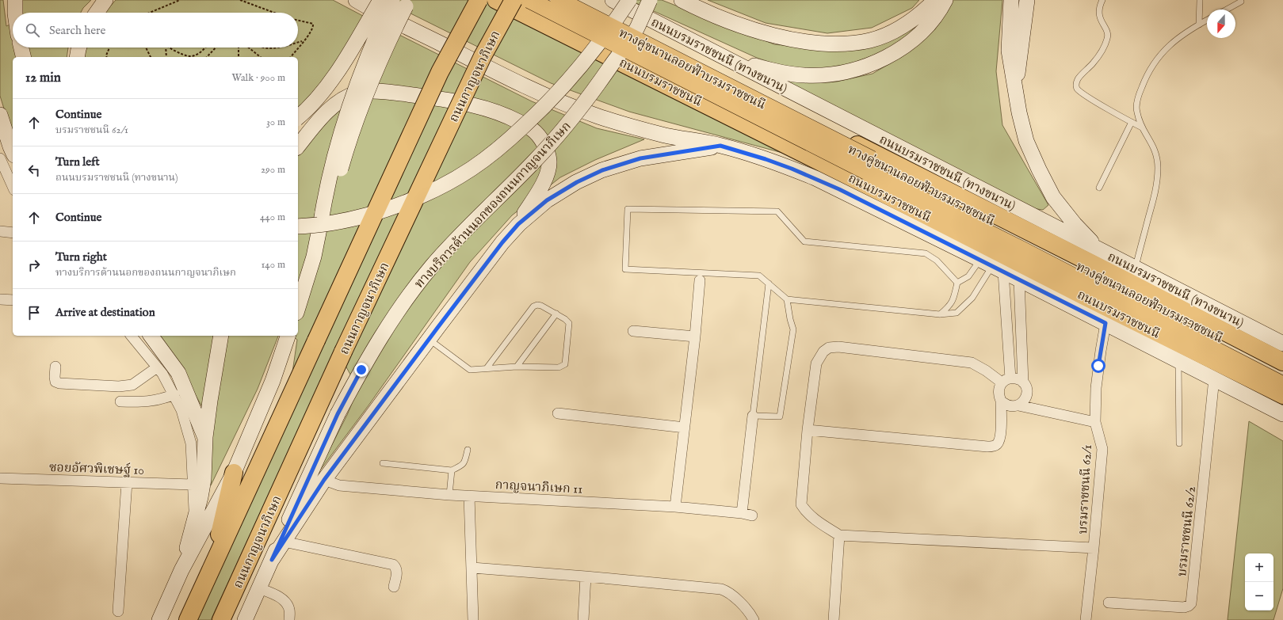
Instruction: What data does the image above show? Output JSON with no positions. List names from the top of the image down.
{
  "streets": {
    "highway": ["ถนนกาญจนาภิเษก", "ถนนบรมราชชนนี"],
    "main road": ["ถนนบรมราชชนนี (ทางขนาน)", "ทางคู่ขนานลอยฟ้าบรมราชชนนี", "ทางบริการด้านนอกของถนนกาญจนาภิเษก"],
    "street": [
      "ซอยอัศวพิเชษฐ์ 10",
      "กาญจนาภิเษก 11",
      "บรมราชชนนี 62/1",
      "บรมราชชนนี 62/2"
    ]
  },
  "north": "bottom",
  "page": {
    "search": "Search here",
    "heading": ["12 min", "Walk · 900 m"],
    "list": [
      ["Continue", "บรมราชชนนี 62/1", "30 m"],
      ["Turn left", "ถนนบรมราชชนนี (ทางขนาน)", "290 m"],
      ["Continue", "440 m"],
      ["Turn right", "ทางบริการด้านนอกของถนนกาญจนาภิเษก", "140 m"],
      "Arrive at destination"
    ],
    "map_buttons": ["+", "−"]
  }
}
